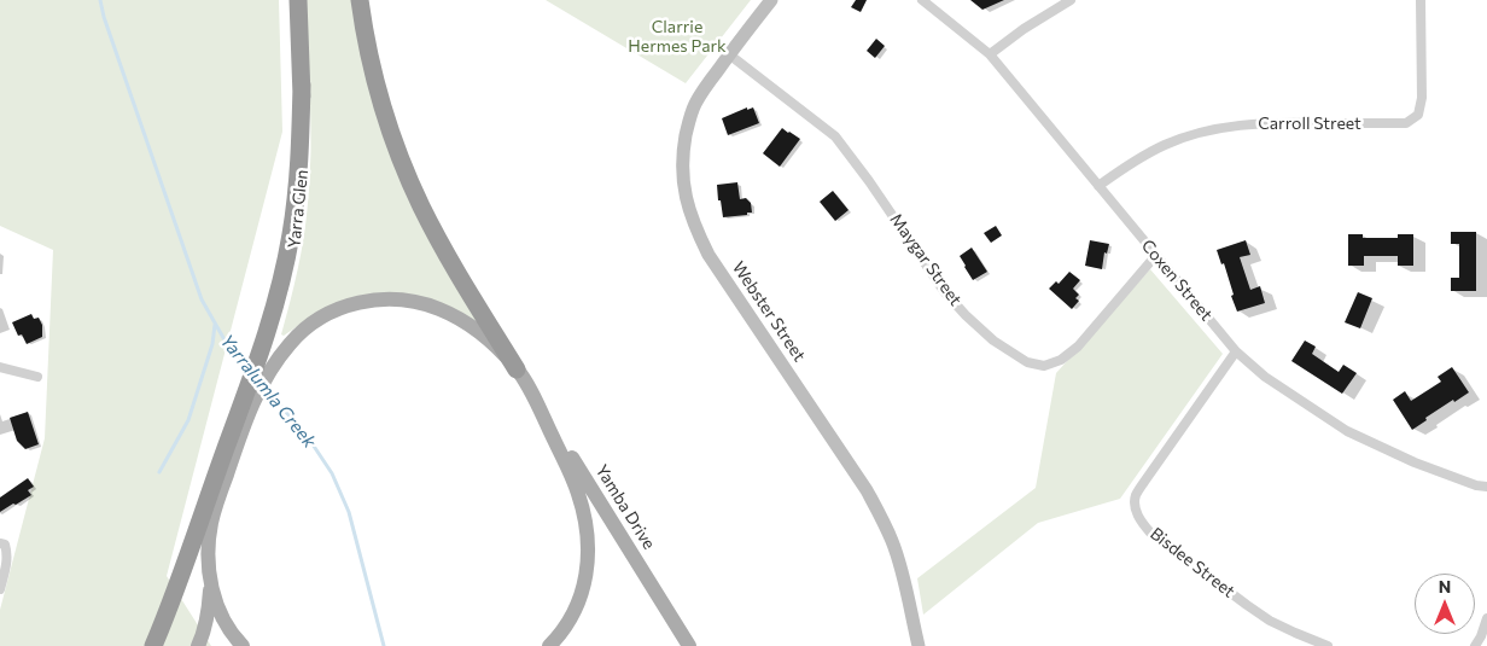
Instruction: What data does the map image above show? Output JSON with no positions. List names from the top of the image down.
{
  "streets": {
    "highway": ["Yarra Glen"],
    "main road": ["Yamba Drive"],
    "street": [
      "Carroll Street",
      "Maygar Street",
      "Coxen Street",
      "Webster Street",
      "Bisdee Street"
    ]
  },
  "crossings": [
    ["Carroll Street", "Coxen Street"],
    ["Maygar Street", "Coxen Street"],
    ["Maygar Street", "Webster Street"],
    ["Coxen Street", "Bisdee Street"]
  ],
  "water": ["Yarralumla Creek"],
  "parks": ["Clarrie Hermes Park"],
  "north": "top"
}
